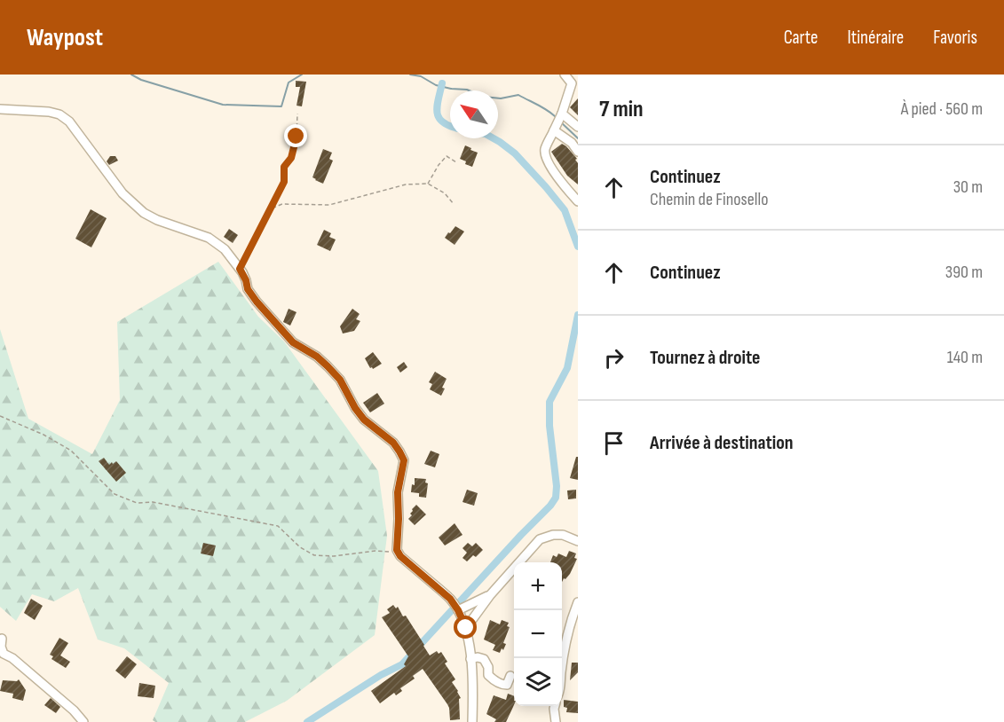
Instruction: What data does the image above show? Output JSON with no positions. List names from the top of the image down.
{
  "north": "top left",
  "page": {
    "header": "Waypost",
    "nav": ["Carte", "Itinéraire", "Favoris"],
    "heading": ["7 min", "À pied · 560 m"],
    "list": [
      ["Continuez", "Chemin de Finosello", "30 m"],
      ["Continuez", "390 m"],
      ["Tournez à droite", "140 m"],
      "Arrivée à destination"
    ],
    "map_buttons": ["+", "−"]
  }
}
